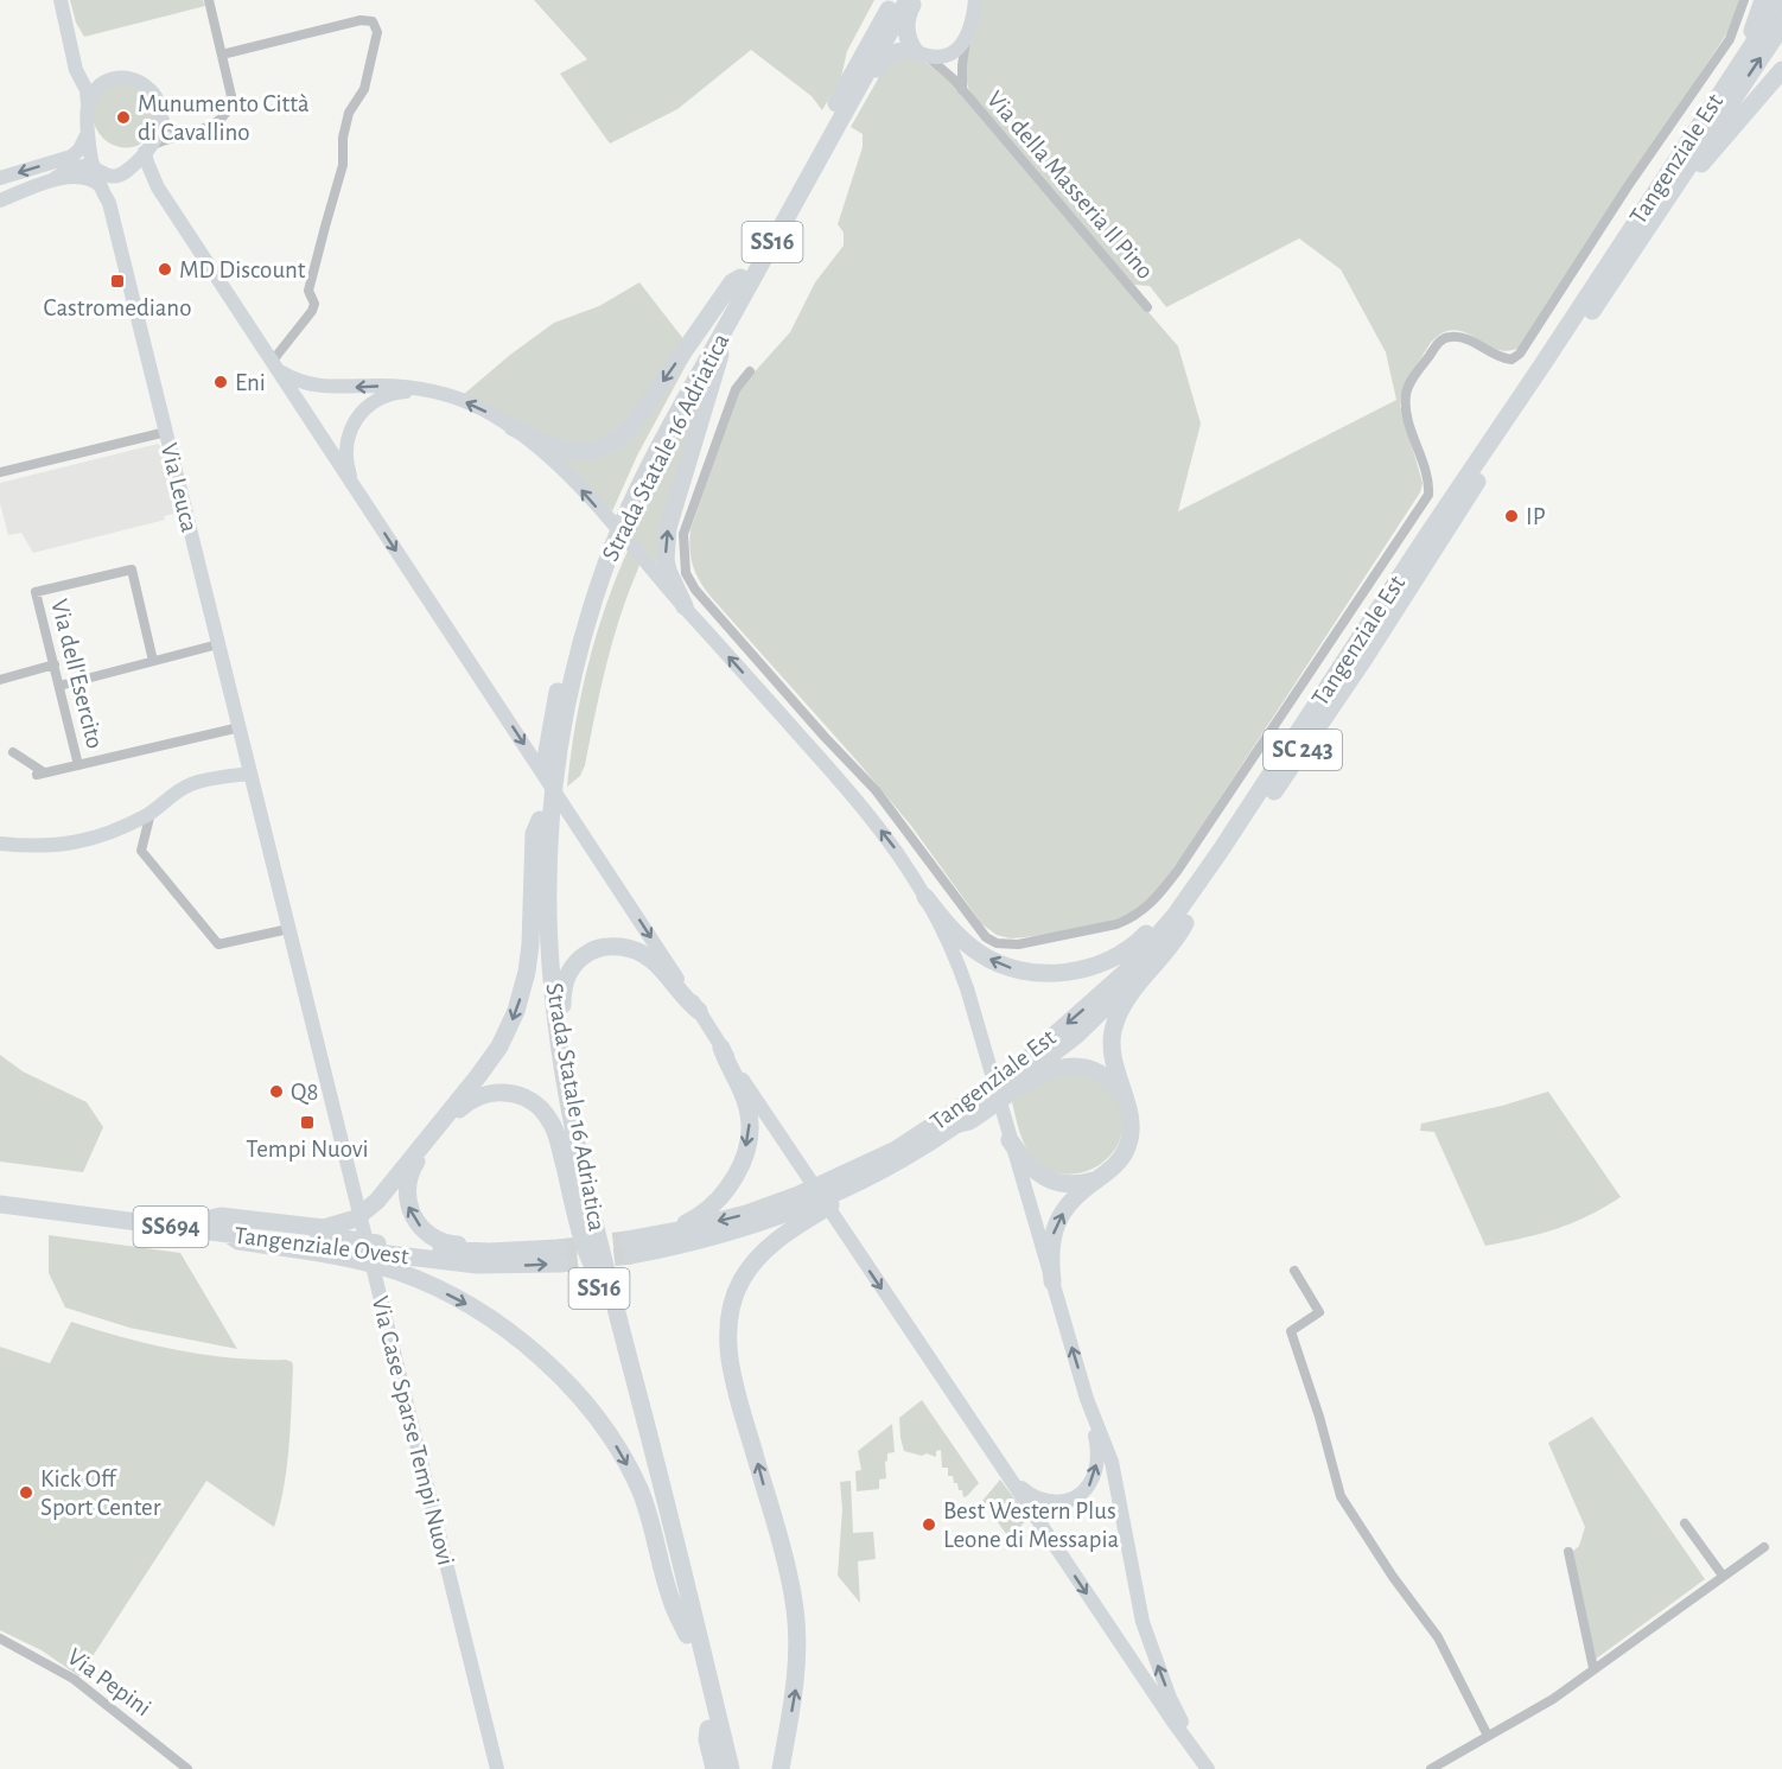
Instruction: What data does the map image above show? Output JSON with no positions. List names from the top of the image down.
{
  "streets": {
    "highway": [
      "Tangenziale Est",
      "SS16",
      "Strada Statale 16 Adriatica",
      "SC 243",
      "SS694",
      "Tangenziale Ovest"
    ],
    "main road": ["Via Leuca", "Via Case Sparse Tempi Nuovi"],
    "street": ["Via della Masseria Il Pino", "Via dell'Esercito", "Via Pepini"]
  },
  "crossings": [
    ["Strada Statale 16 Adriatica", "Tangenziale Ovest"],
    ["Via Leuca", "Via Case Sparse Tempi Nuovi"]
  ],
  "places": {
    "other": [
      "Munumento Città di Cavallino",
      "MD Discount",
      "Eni",
      "IP",
      "Q8",
      "Kick Off Sport Center",
      "Best Western Plus Leone di Messapia"
    ],
    "transit": ["Castromediano", "Tempi Nuovi"]
  }
}
